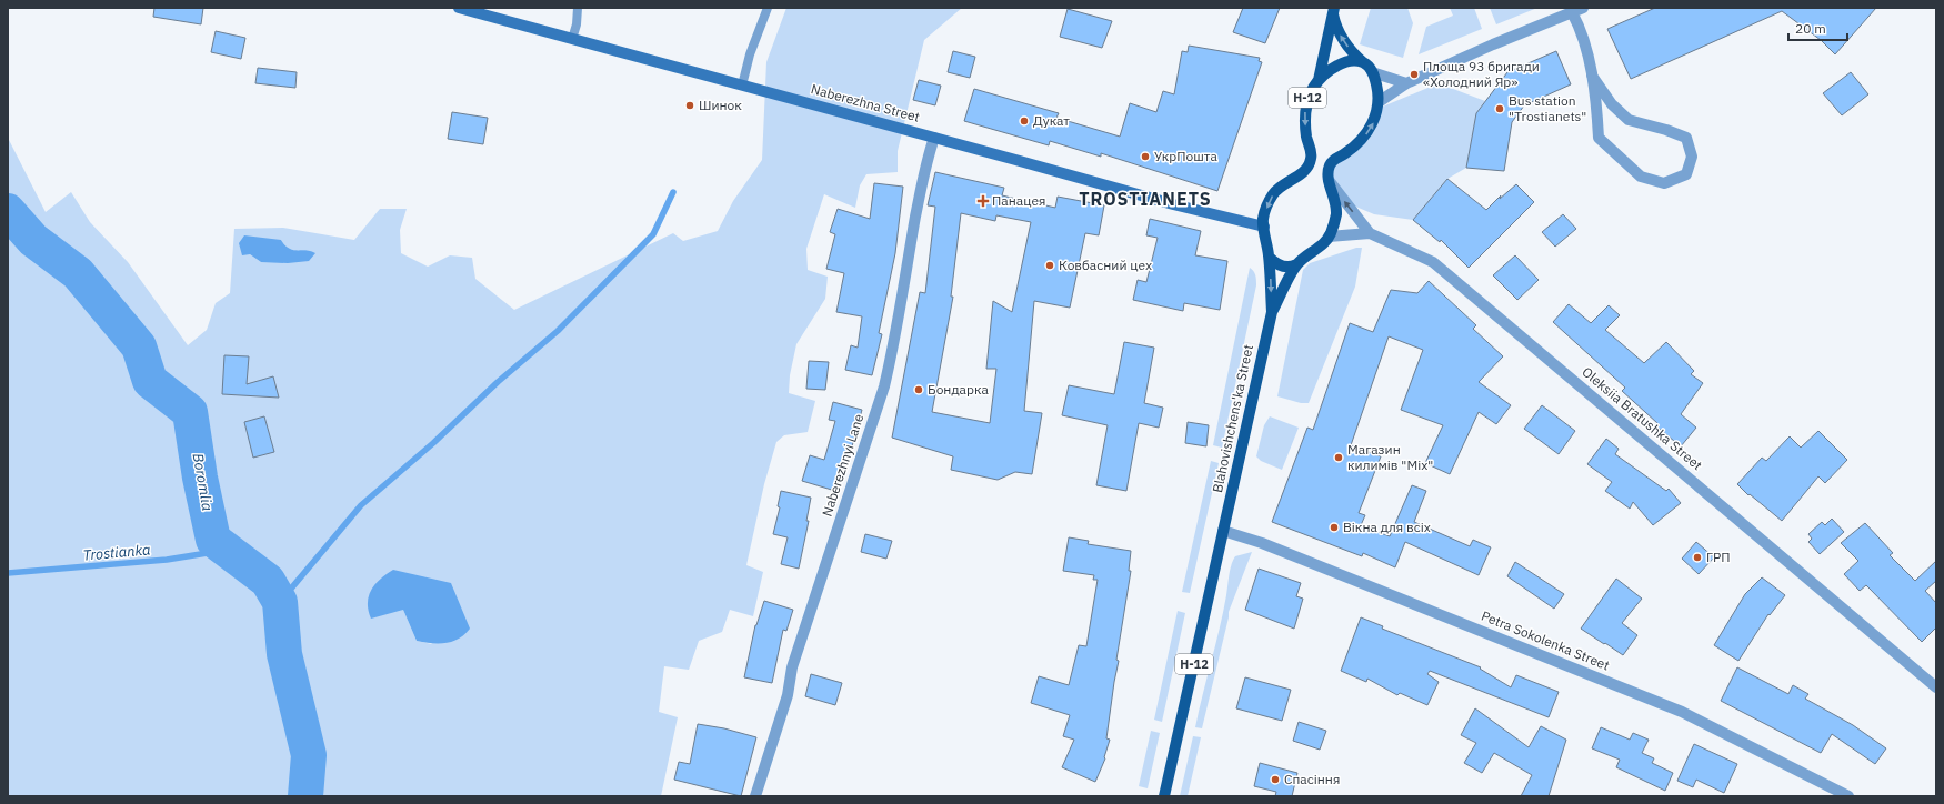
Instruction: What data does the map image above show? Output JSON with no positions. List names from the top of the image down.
{
  "streets": {
    "main road": ["Н-12", "Naberezhna Street", "Blahovishchens'ka Street"],
    "street": ["Oleksiia Bratushka Street", "Naberezhnyi Lane", "Petra Sokolenka Street"]
  },
  "crossings": [
    ["Н-12", "Naberezhna Street"],
    ["Н-12", "Blahovishchens'ka Street"],
    ["Н-12", "Oleksiia Bratushka Street"],
    ["Н-12", "Petra Sokolenka Street"],
    ["Naberezhna Street", "Naberezhnyi Lane"],
    ["Blahovishchens'ka Street", "Petra Sokolenka Street"]
  ],
  "districts": ["TROSTIANETS"],
  "water": ["Boromlia", "Trostianka"],
  "places": {
    "other": [
      "Площа 93 бригади «Холодний Яр»",
      "Шинок",
      "Bus station \"Trostianets\"",
      "Дукат",
      "УкрПошта",
      "Ковбасний цех",
      "Бондарка",
      "Магазин килимів \"Mix\"",
      "Вікна для всіх",
      "ГРП",
      "Спасіння"
    ],
    "health": ["Панацея"]
  },
  "scale_bar": "20 m"
}
